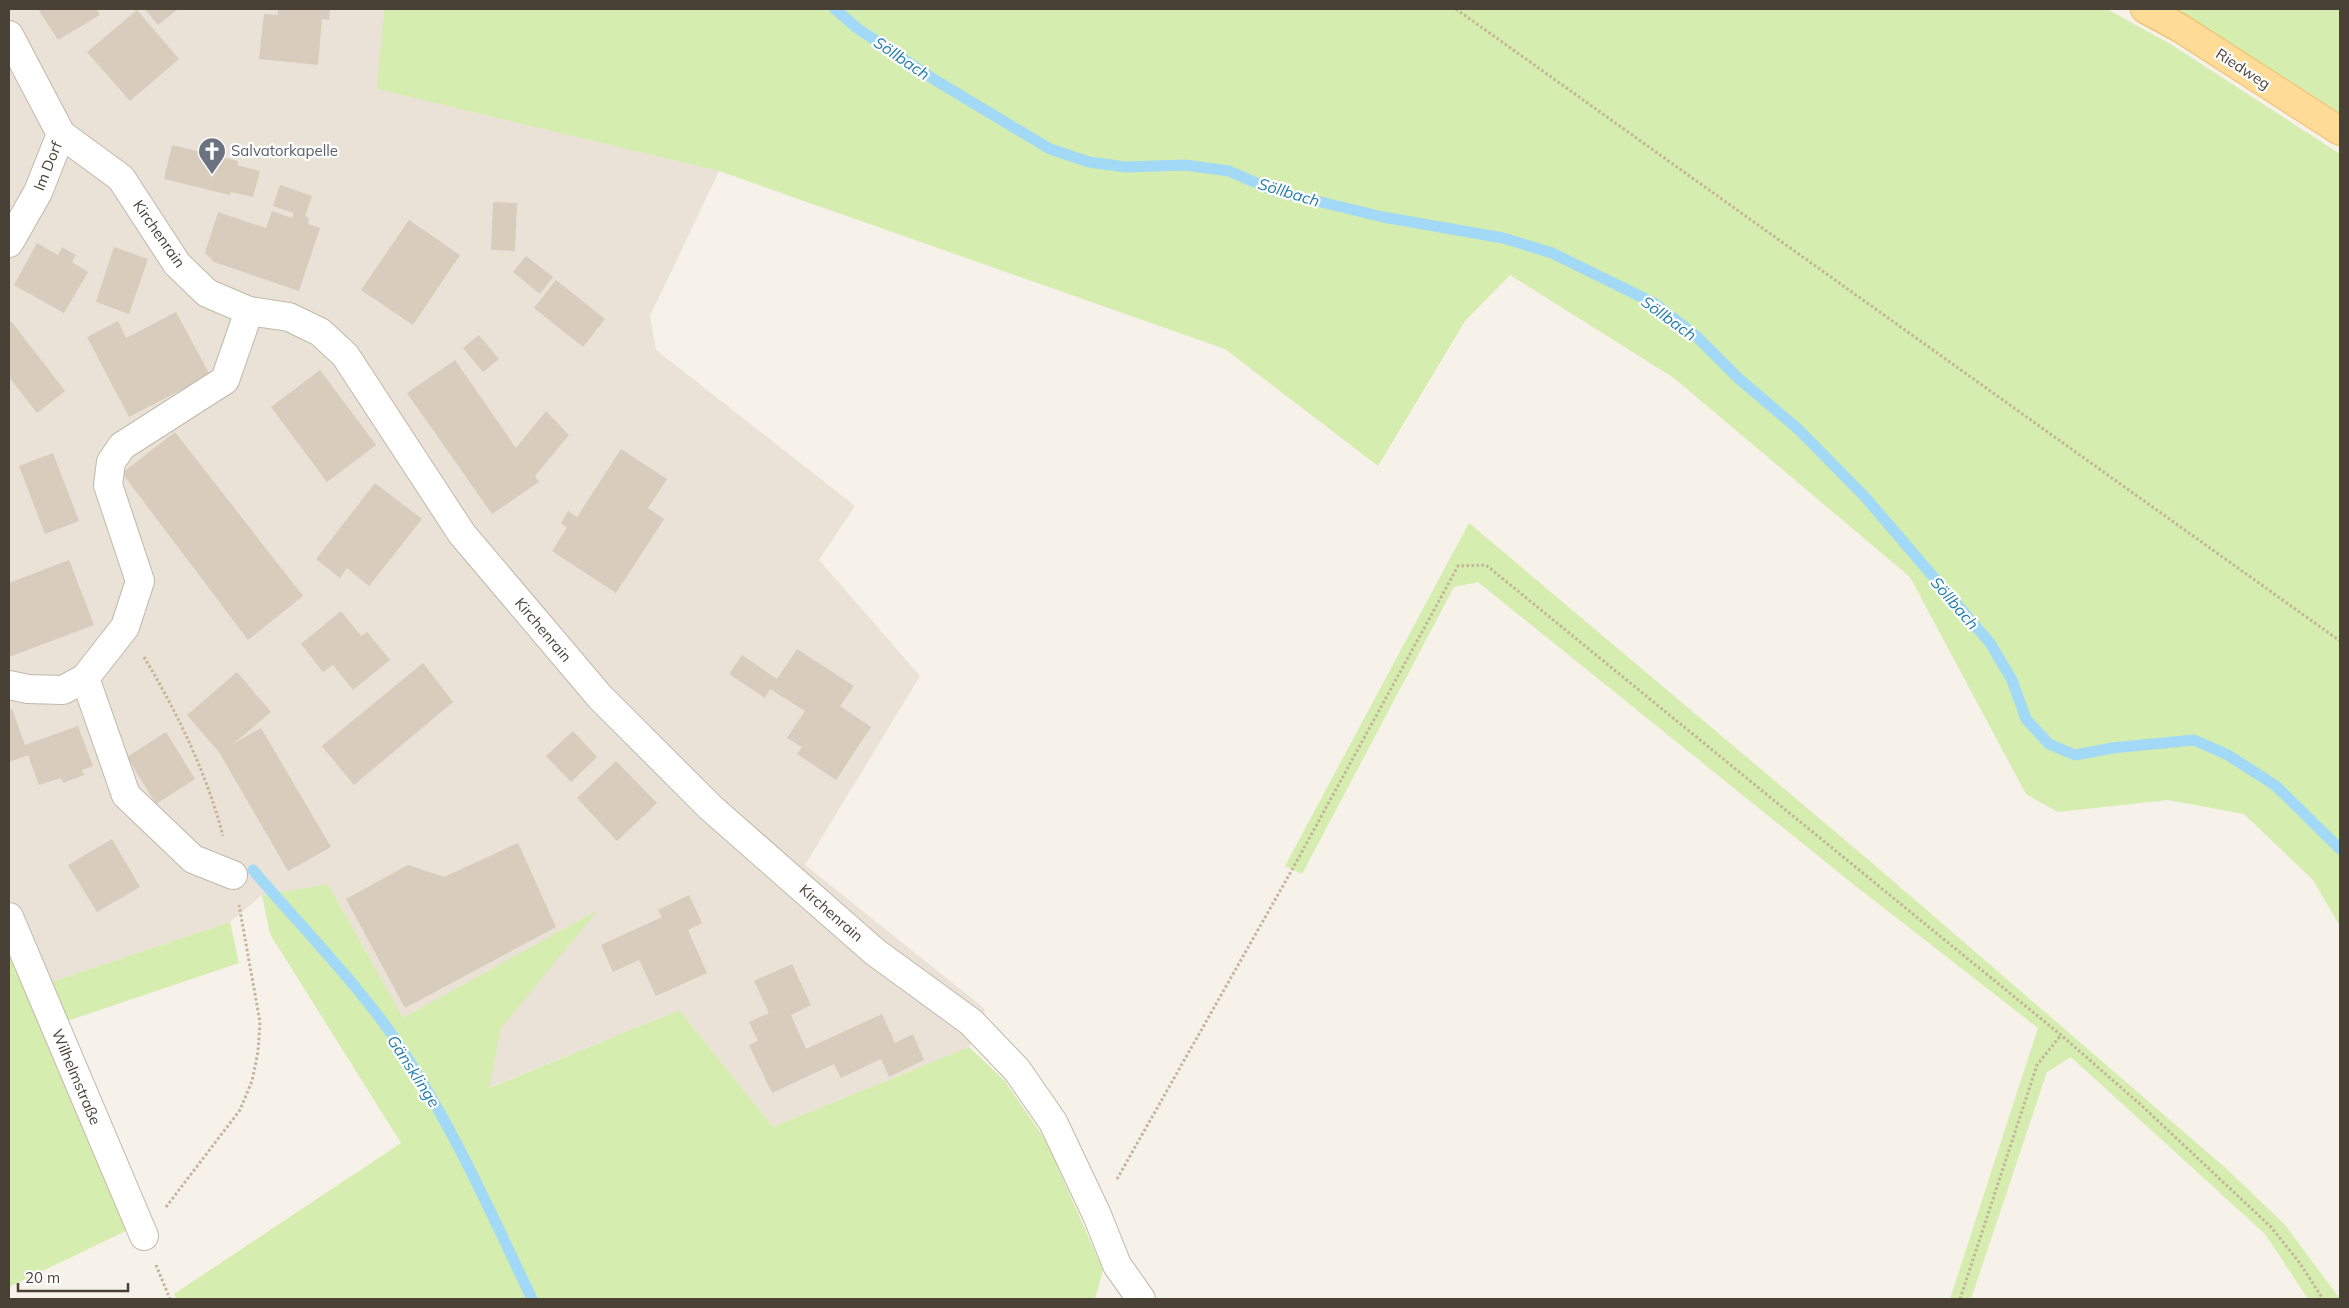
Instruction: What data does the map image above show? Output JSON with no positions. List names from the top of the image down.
{
  "streets": {
    "main road": ["Riedweg"],
    "street": ["Im Dorf", "Kirchenrain", "Wilhelmstraße"]
  },
  "crossings": [
    ["Im Dorf", "Kirchenrain"]
  ],
  "water": ["Söllbach", "Gänsklinge"],
  "places": {
    "church": ["Salvatorkapelle"]
  },
  "scale_bar": "20 m"
}
